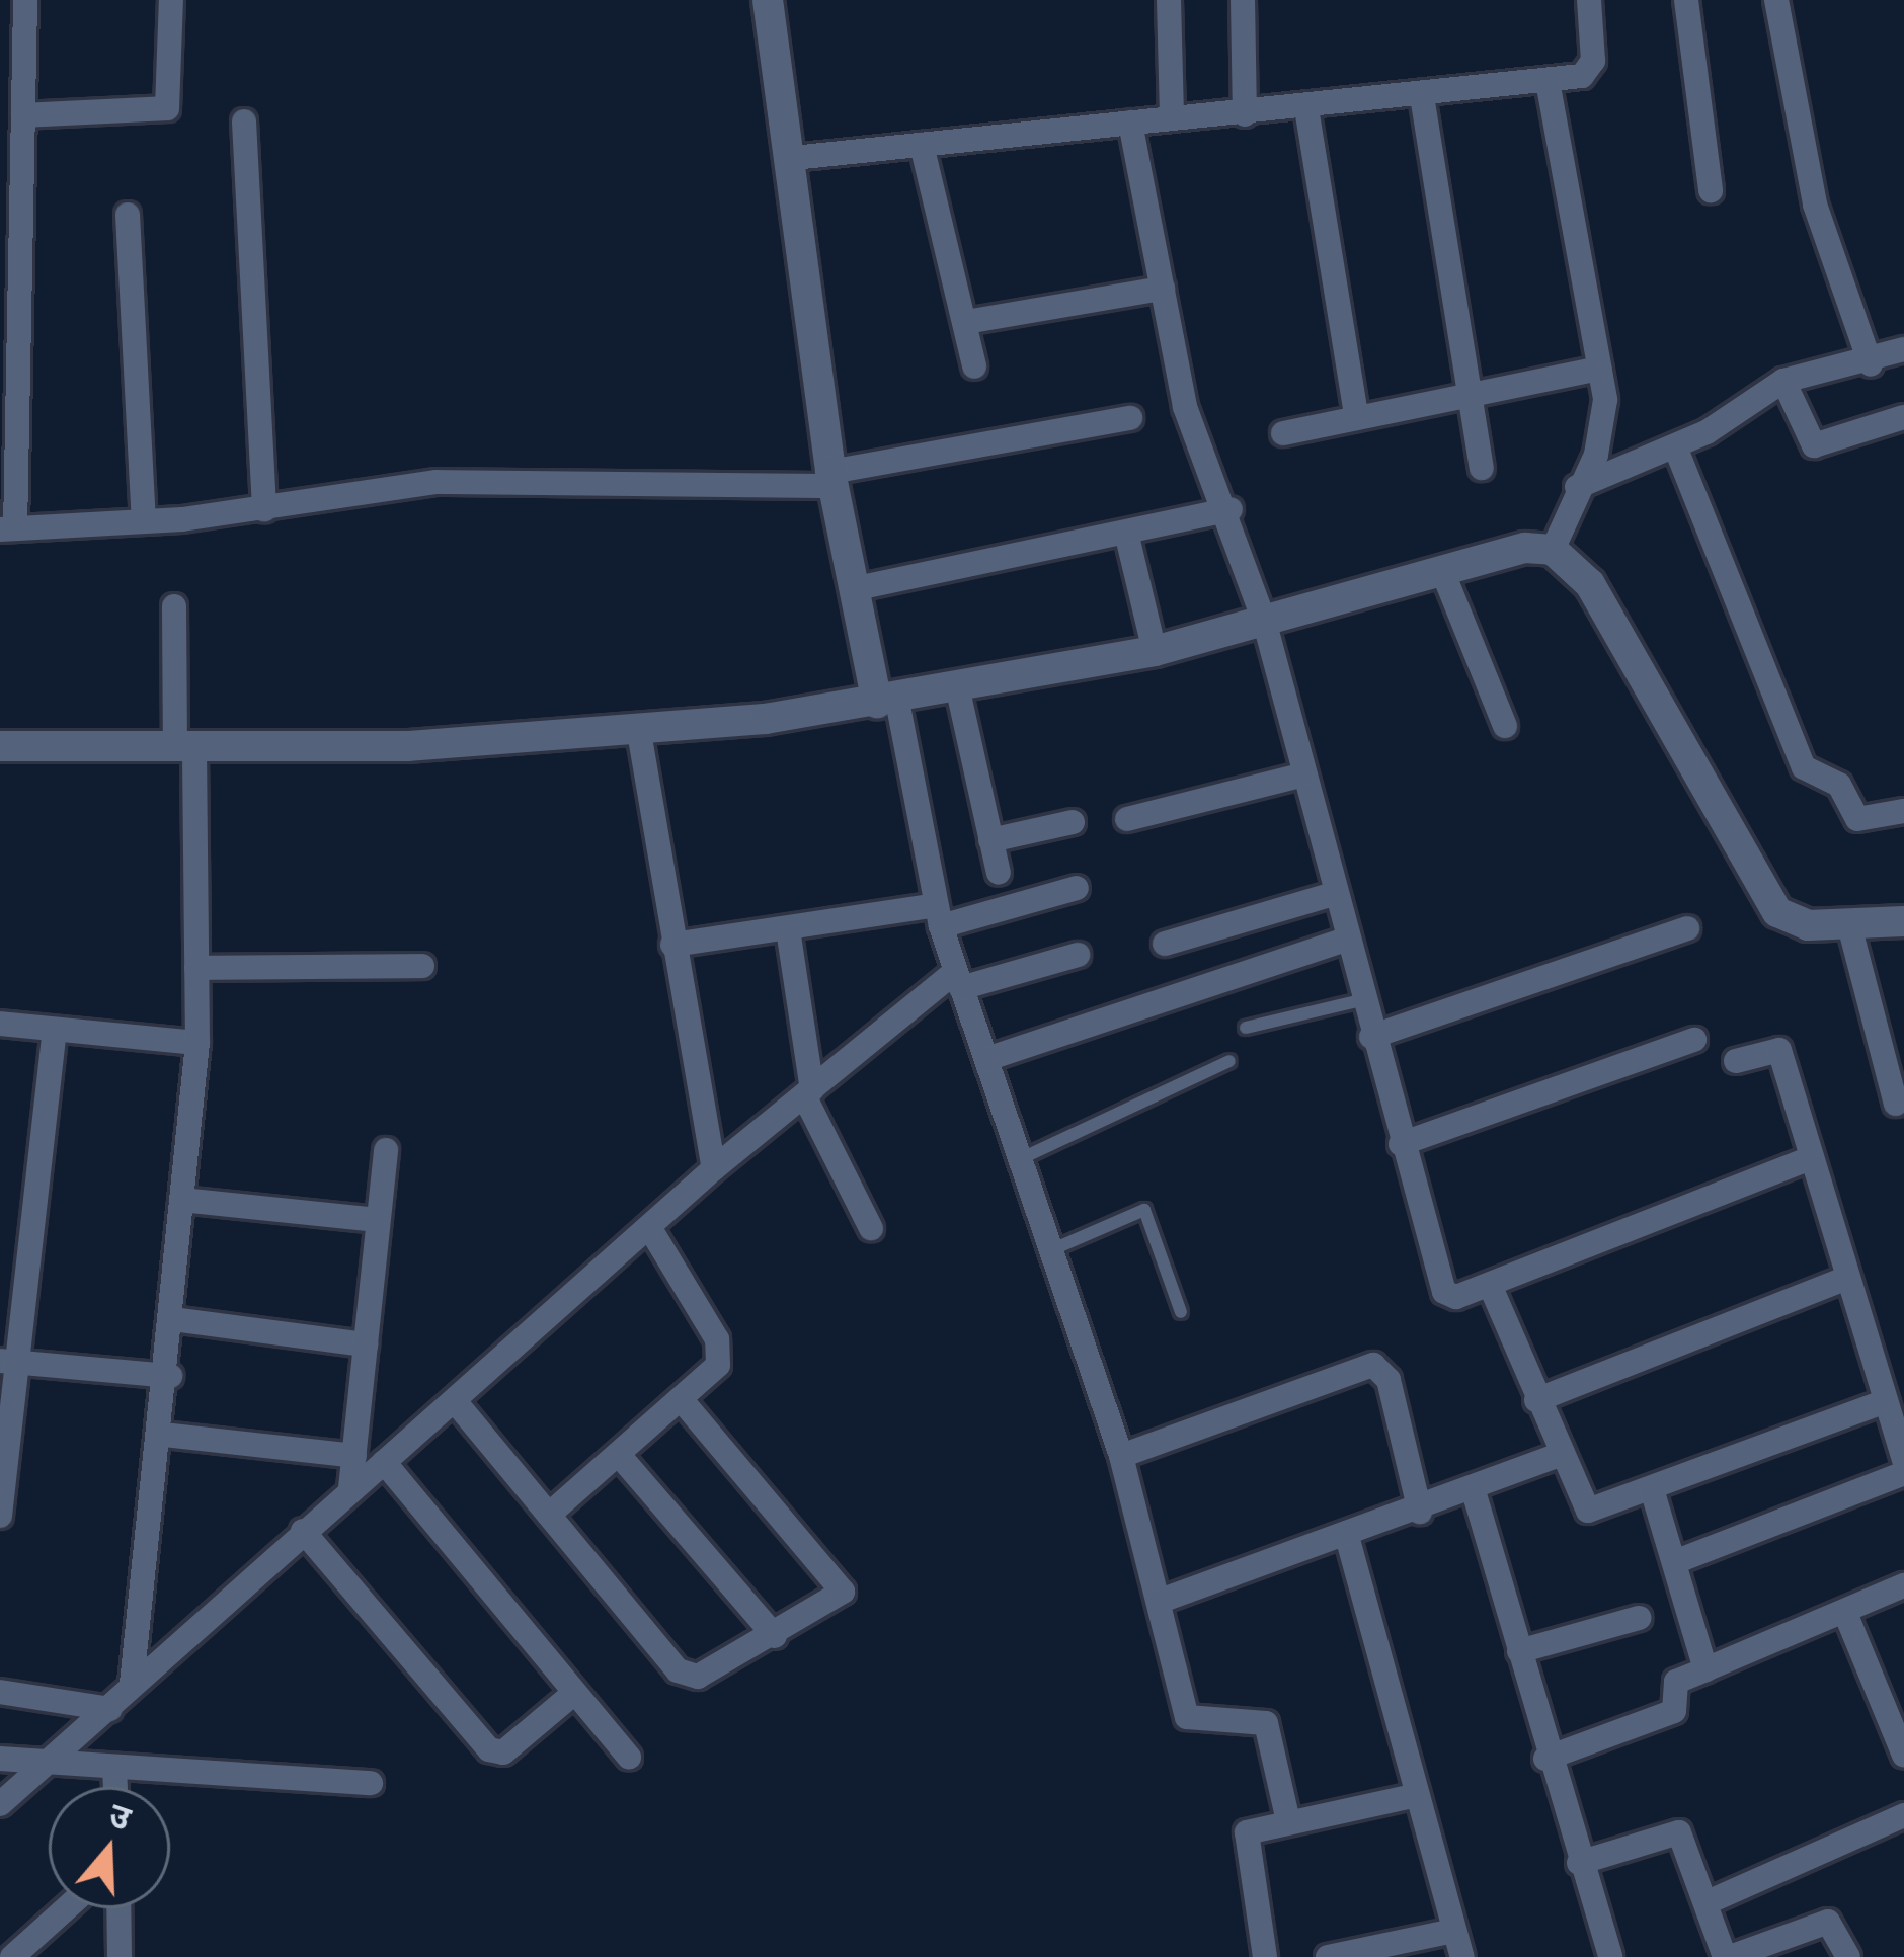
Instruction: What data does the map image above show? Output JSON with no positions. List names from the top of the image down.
{
  "north": "top"
}
